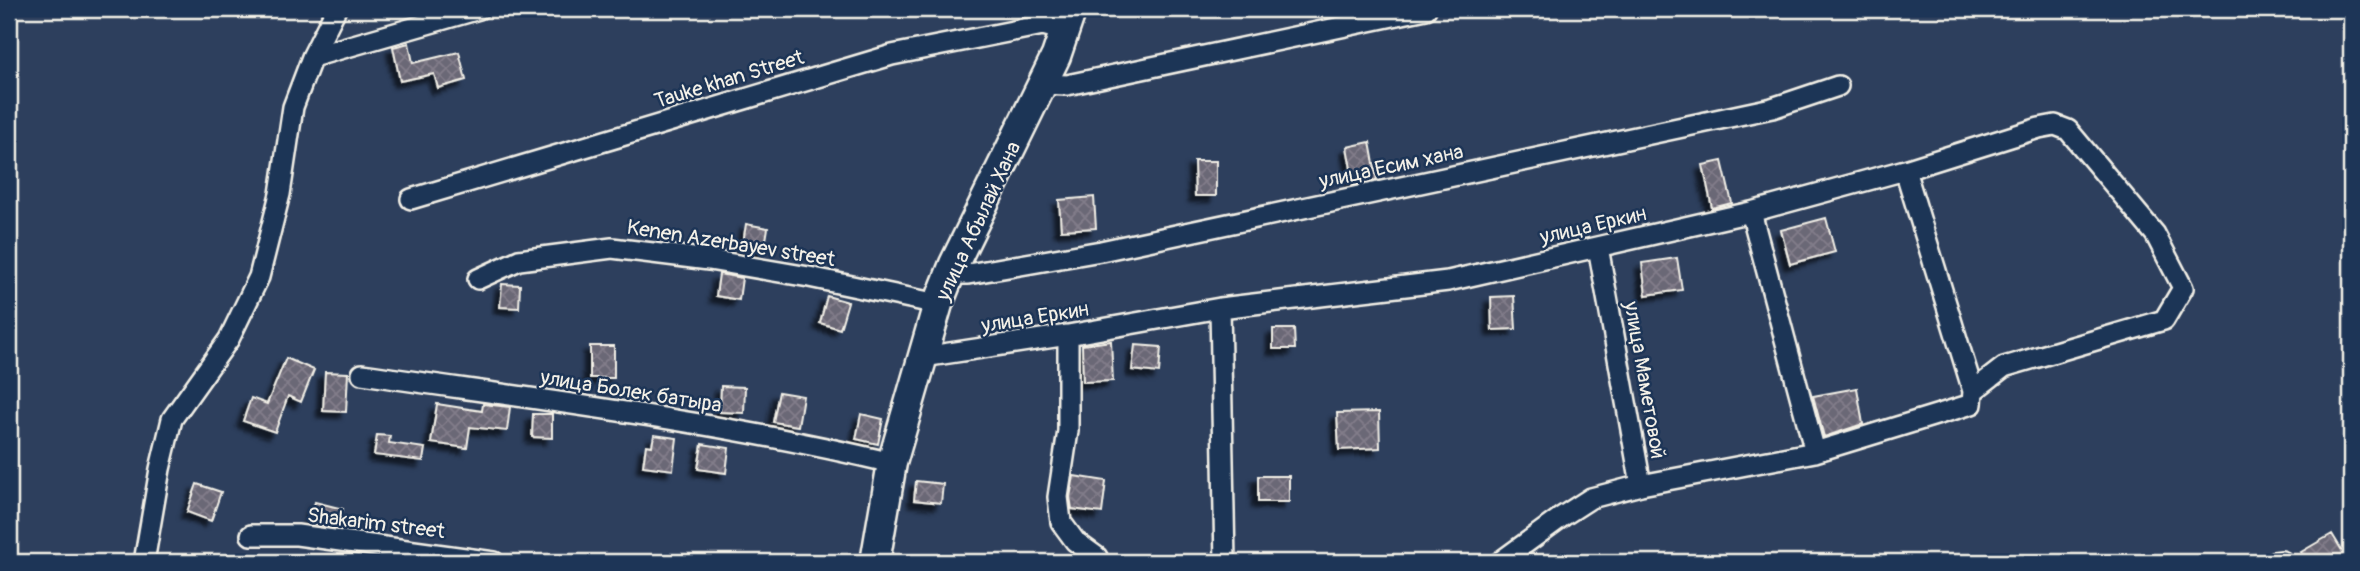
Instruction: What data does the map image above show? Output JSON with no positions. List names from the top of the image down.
{
  "streets": {
    "street": [
      "Tauke khan Street",
      "улица Есим хана",
      "улица Абылай Хана",
      "улица Еркин",
      "Kenen Azerbayev street",
      "улица Маметовой",
      "улица Болек батыра",
      "Shakarim street"
    ]
  },
  "crossings": [
    ["Tauke khan Street", "улица Абылай Хана"],
    ["улица Есим хана", "улица Абылай Хана"],
    ["улица Абылай Хана", "улица Еркин"],
    ["улица Абылай Хана", "Kenen Azerbayev street"],
    ["улица Абылай Хана", "улица Болек батыра"],
    ["улица Еркин", "улица Маметовой"]
  ]
}
